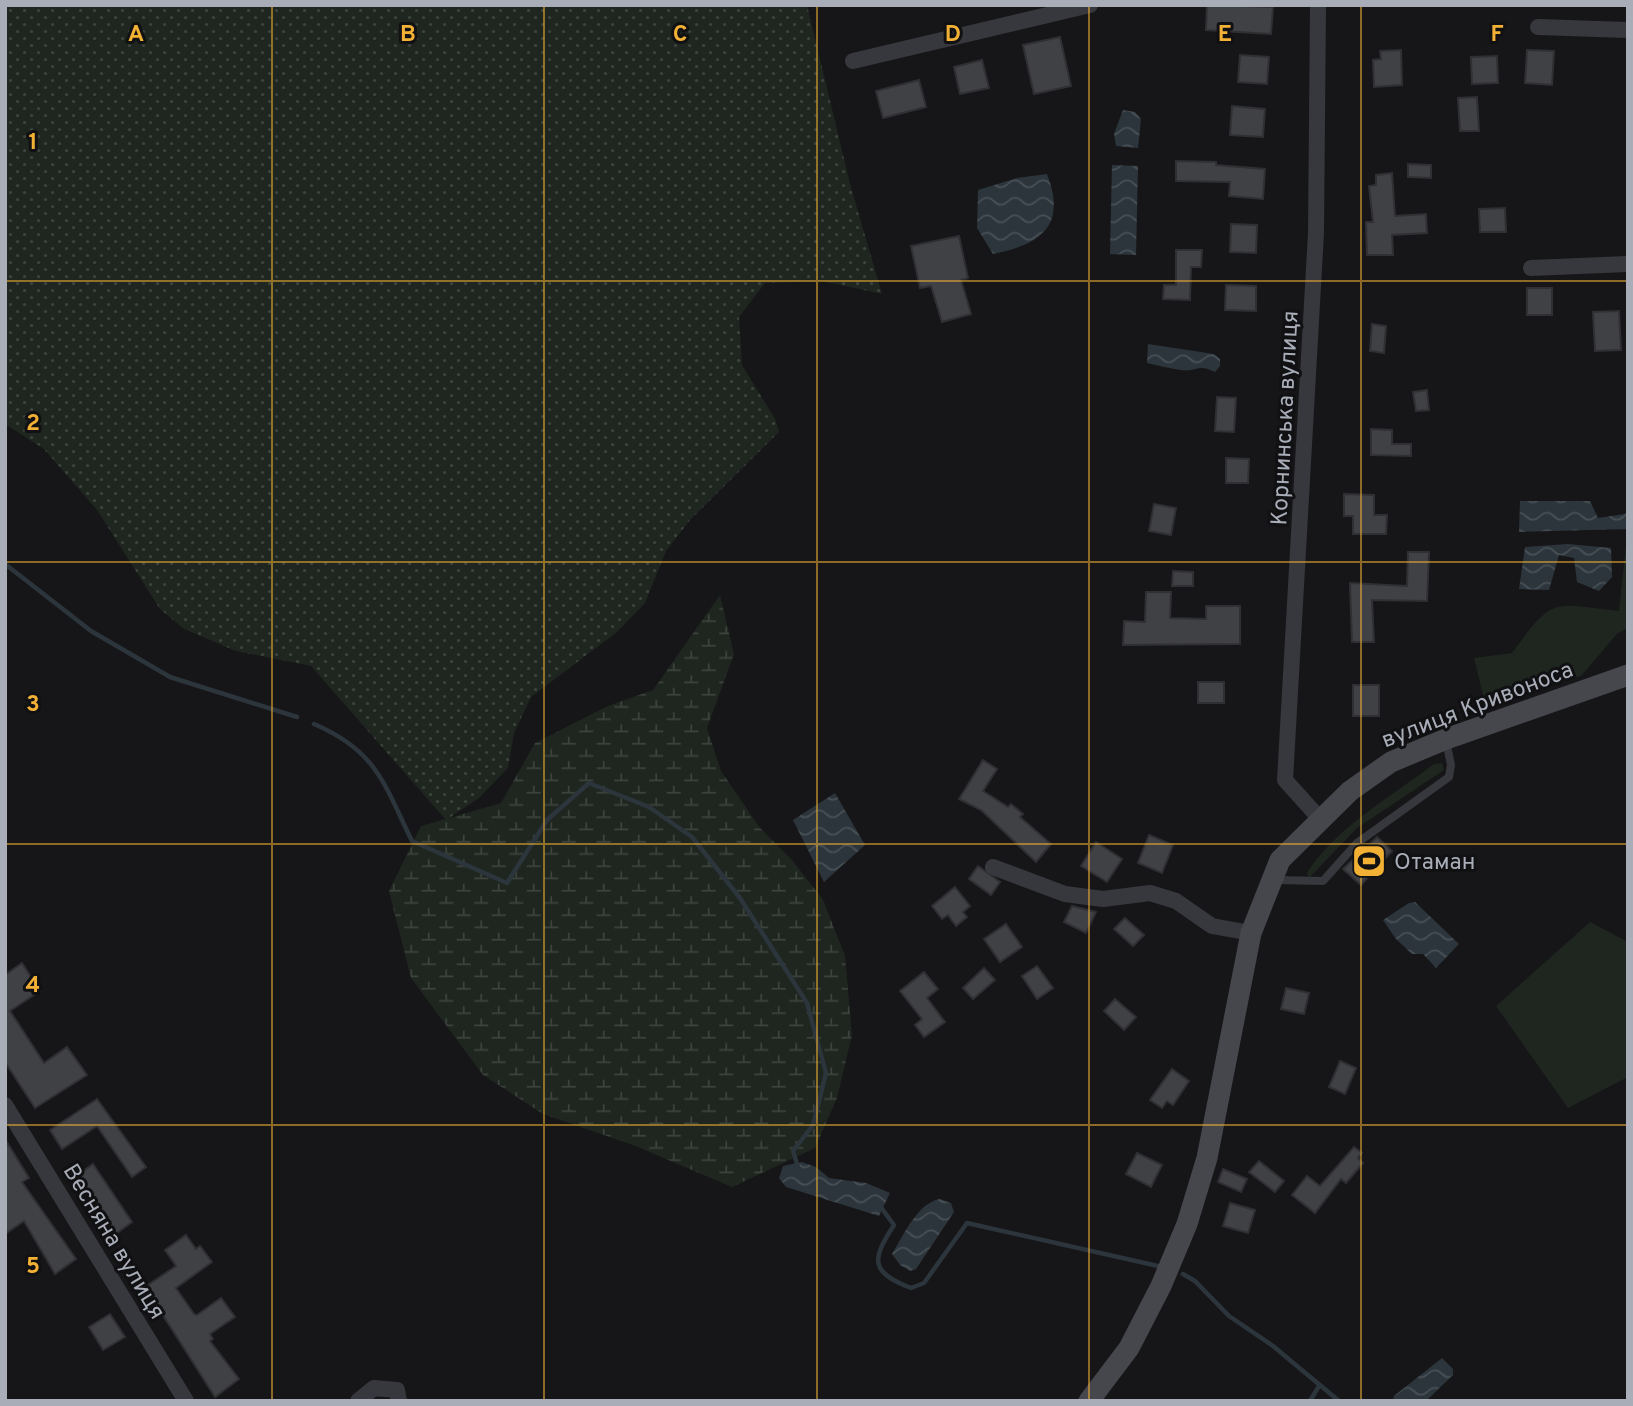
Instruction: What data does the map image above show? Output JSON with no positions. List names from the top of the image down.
{
  "streets": {
    "main road": ["вулиця Кривоноса"],
    "street": ["Корнинська вулиця", "Весняна вулиця"]
  },
  "crossings": [
    ["Корнинська вулиця", "вулиця Кривоноса"]
  ],
  "places": {
    "sports": ["Отаман"]
  },
  "grid": {
    "columns": [
      "A",
      "B",
      "C",
      "D",
      "E",
      "F"
    ],
    "rows": [
      "1",
      "2",
      "3",
      "4",
      "5"
    ]
  }
}
